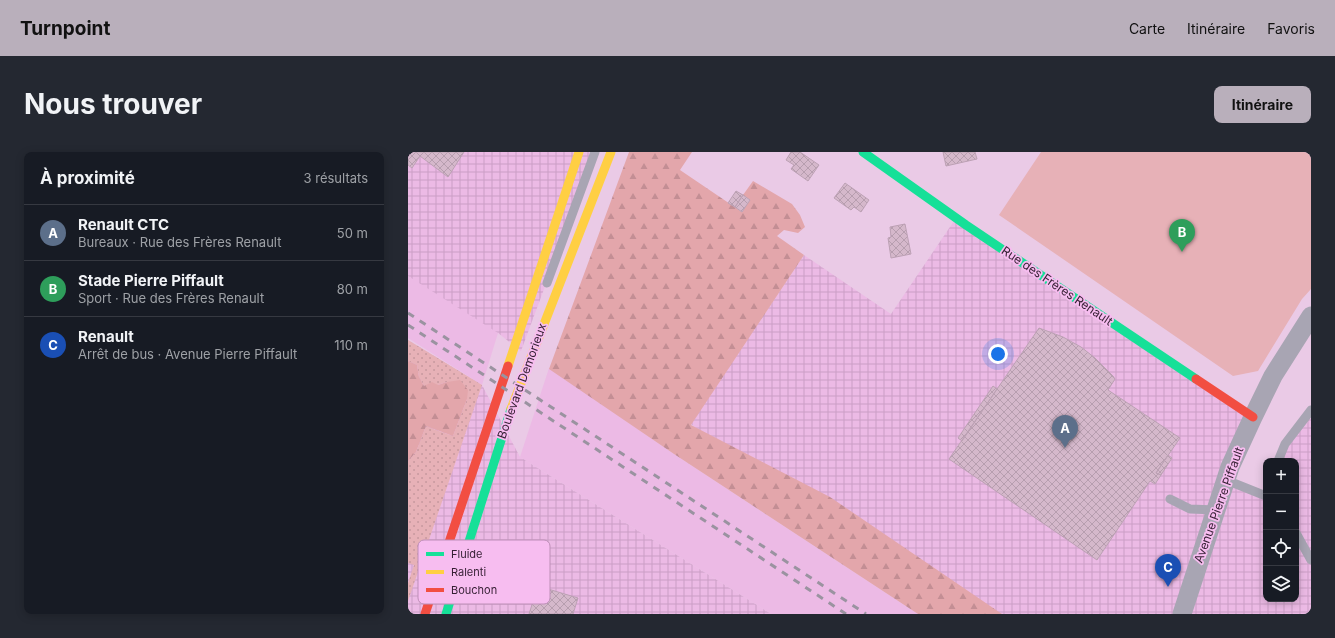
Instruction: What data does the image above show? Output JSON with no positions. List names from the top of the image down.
{
  "streets": {
    "main road": ["Rue des Frères Renault", "Boulevard Demorieux"],
    "street": ["Avenue Pierre Piffault"]
  },
  "crossings": [
    ["Rue des Frères Renault", "Avenue Pierre Piffault"]
  ],
  "legend": ["Fluide", "Ralenti", "Bouchon"],
  "page": {
    "header": "Turnpoint",
    "nav": ["Carte", "Itinéraire", "Favoris"],
    "buttons": "Itinéraire",
    "title": "Nous trouver",
    "heading": ["À proximité", "3 résultats"],
    "list": [
      {
        "mark": "A",
        "name": "Renault CTC",
        "note": "Bureaux · Rue des Frères Renault",
        "value": "50 m"
      },
      {
        "mark": "B",
        "name": "Stade Pierre Piffault",
        "note": "Sport · Rue des Frères Renault",
        "value": "80 m"
      },
      {
        "mark": "C",
        "name": "Renault",
        "note": "Arrêt de bus · Avenue Pierre Piffault",
        "value": "110 m"
      }
    ],
    "pins": ["B", "A", "C"],
    "map_buttons": ["+", "−"]
  }
}
